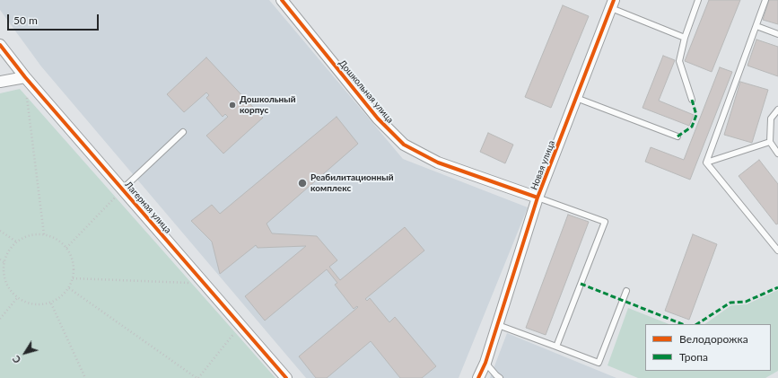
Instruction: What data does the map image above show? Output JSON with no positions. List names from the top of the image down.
{
  "streets": {
    "street": ["Дошкольная улица", "Новая улица", "Лагерная улица"]
  },
  "crossings": [
    ["Дошкольная улица", "Новая улица"]
  ],
  "places": ["Дошкольный корпус", "Реабилитационный комплекс"],
  "legend": ["Велодорожка", "Тропа"],
  "scale_bar": "50 m",
  "north": "bottom left"
}
